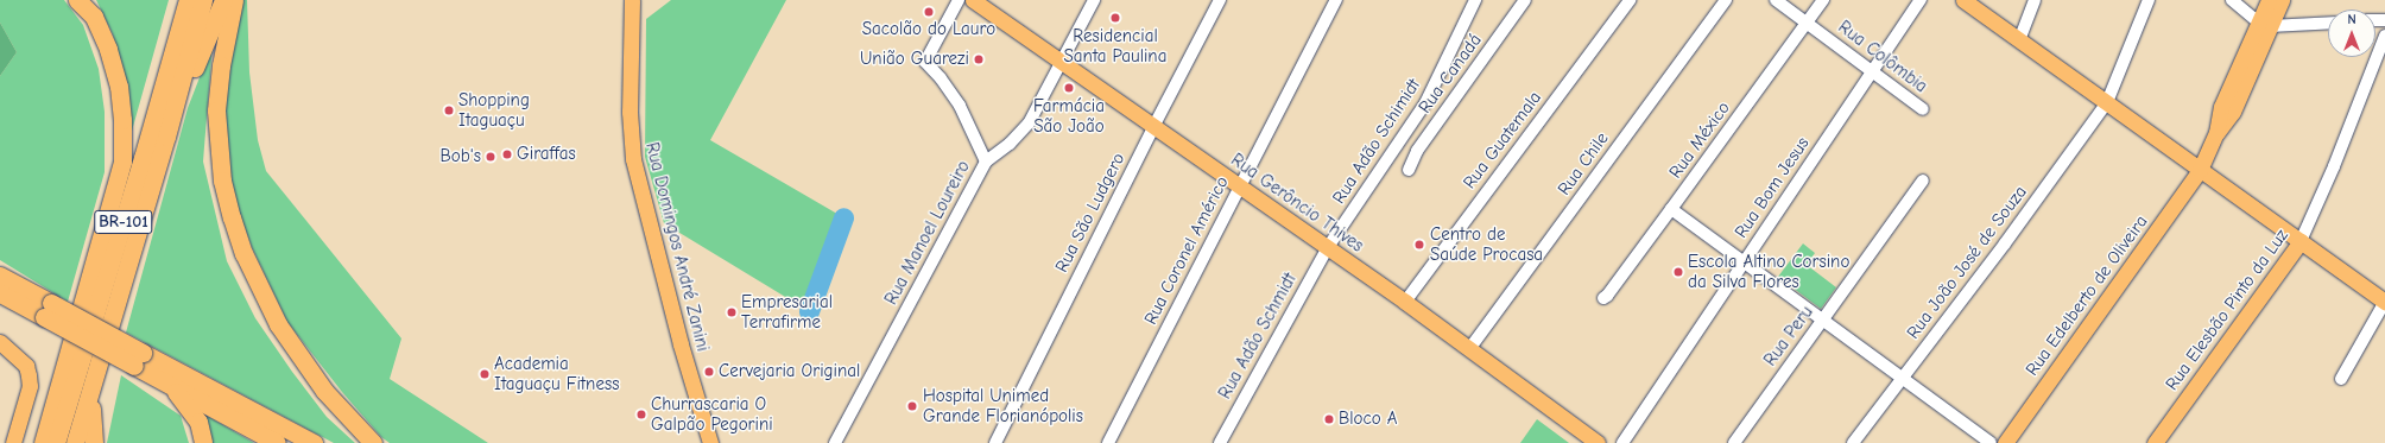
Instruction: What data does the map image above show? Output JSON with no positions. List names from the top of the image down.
{
  "streets": {
    "highway": ["BR-101"],
    "main road": [
      "Rua Gerôncio Thives",
      "Rua Domingos André Zanini",
      "Rua Edelberto de Oliveira",
      "Rua Elesbão Pinto da Luz"
    ],
    "street": [
      "Rua Colômbia",
      "Rua Canadá",
      "Rua Guatemala",
      "Rua México",
      "Rua Adão Schimidt",
      "Rua Chile",
      "Rua Bom Jesus",
      "Rua São Ludgero",
      "Rua Manoel Loureiro",
      "Rua Coronel Américo",
      "Rua João José de Souza",
      "Rua Adão Schmidt",
      "Rua Peru"
    ]
  },
  "crossings": [
    ["Rua Colômbia", "Rua México"],
    ["Rua Colômbia", "Rua Bom Jesus"],
    ["Rua Guatemala", "Rua Gerôncio Thives"],
    ["Rua Adão Schimidt", "Rua Gerôncio Thives"],
    ["Rua Adão Schimidt", "Rua Adão Schmidt"],
    ["Rua Chile", "Rua Gerôncio Thives"],
    ["Rua Gerôncio Thives", "Rua São Ludgero"],
    ["Rua Gerôncio Thives", "Rua Manoel Loureiro"],
    ["Rua Gerôncio Thives", "Rua Coronel Américo"],
    ["Rua Gerôncio Thives", "Rua Adão Schmidt"]
  ],
  "places": [
    "Sacolão do Lauro",
    "Residencial Santa Paulina",
    "União Guarezi",
    "Farmácia São João",
    "Shopping Itaguaçu",
    "Giraffas",
    "Bob's",
    "Centro de Saúde Procasa",
    "Escola Altino Corsino da Silva Flores",
    "Empresarial Terrafirme",
    "Cervejaria Original",
    "Academia Itaguaçu Fitness",
    "Hospital Unimed Grande Florianópolis",
    "Churrascaria O Galpão Pegorini",
    "Bloco A"
  ],
  "north": "top"
}
